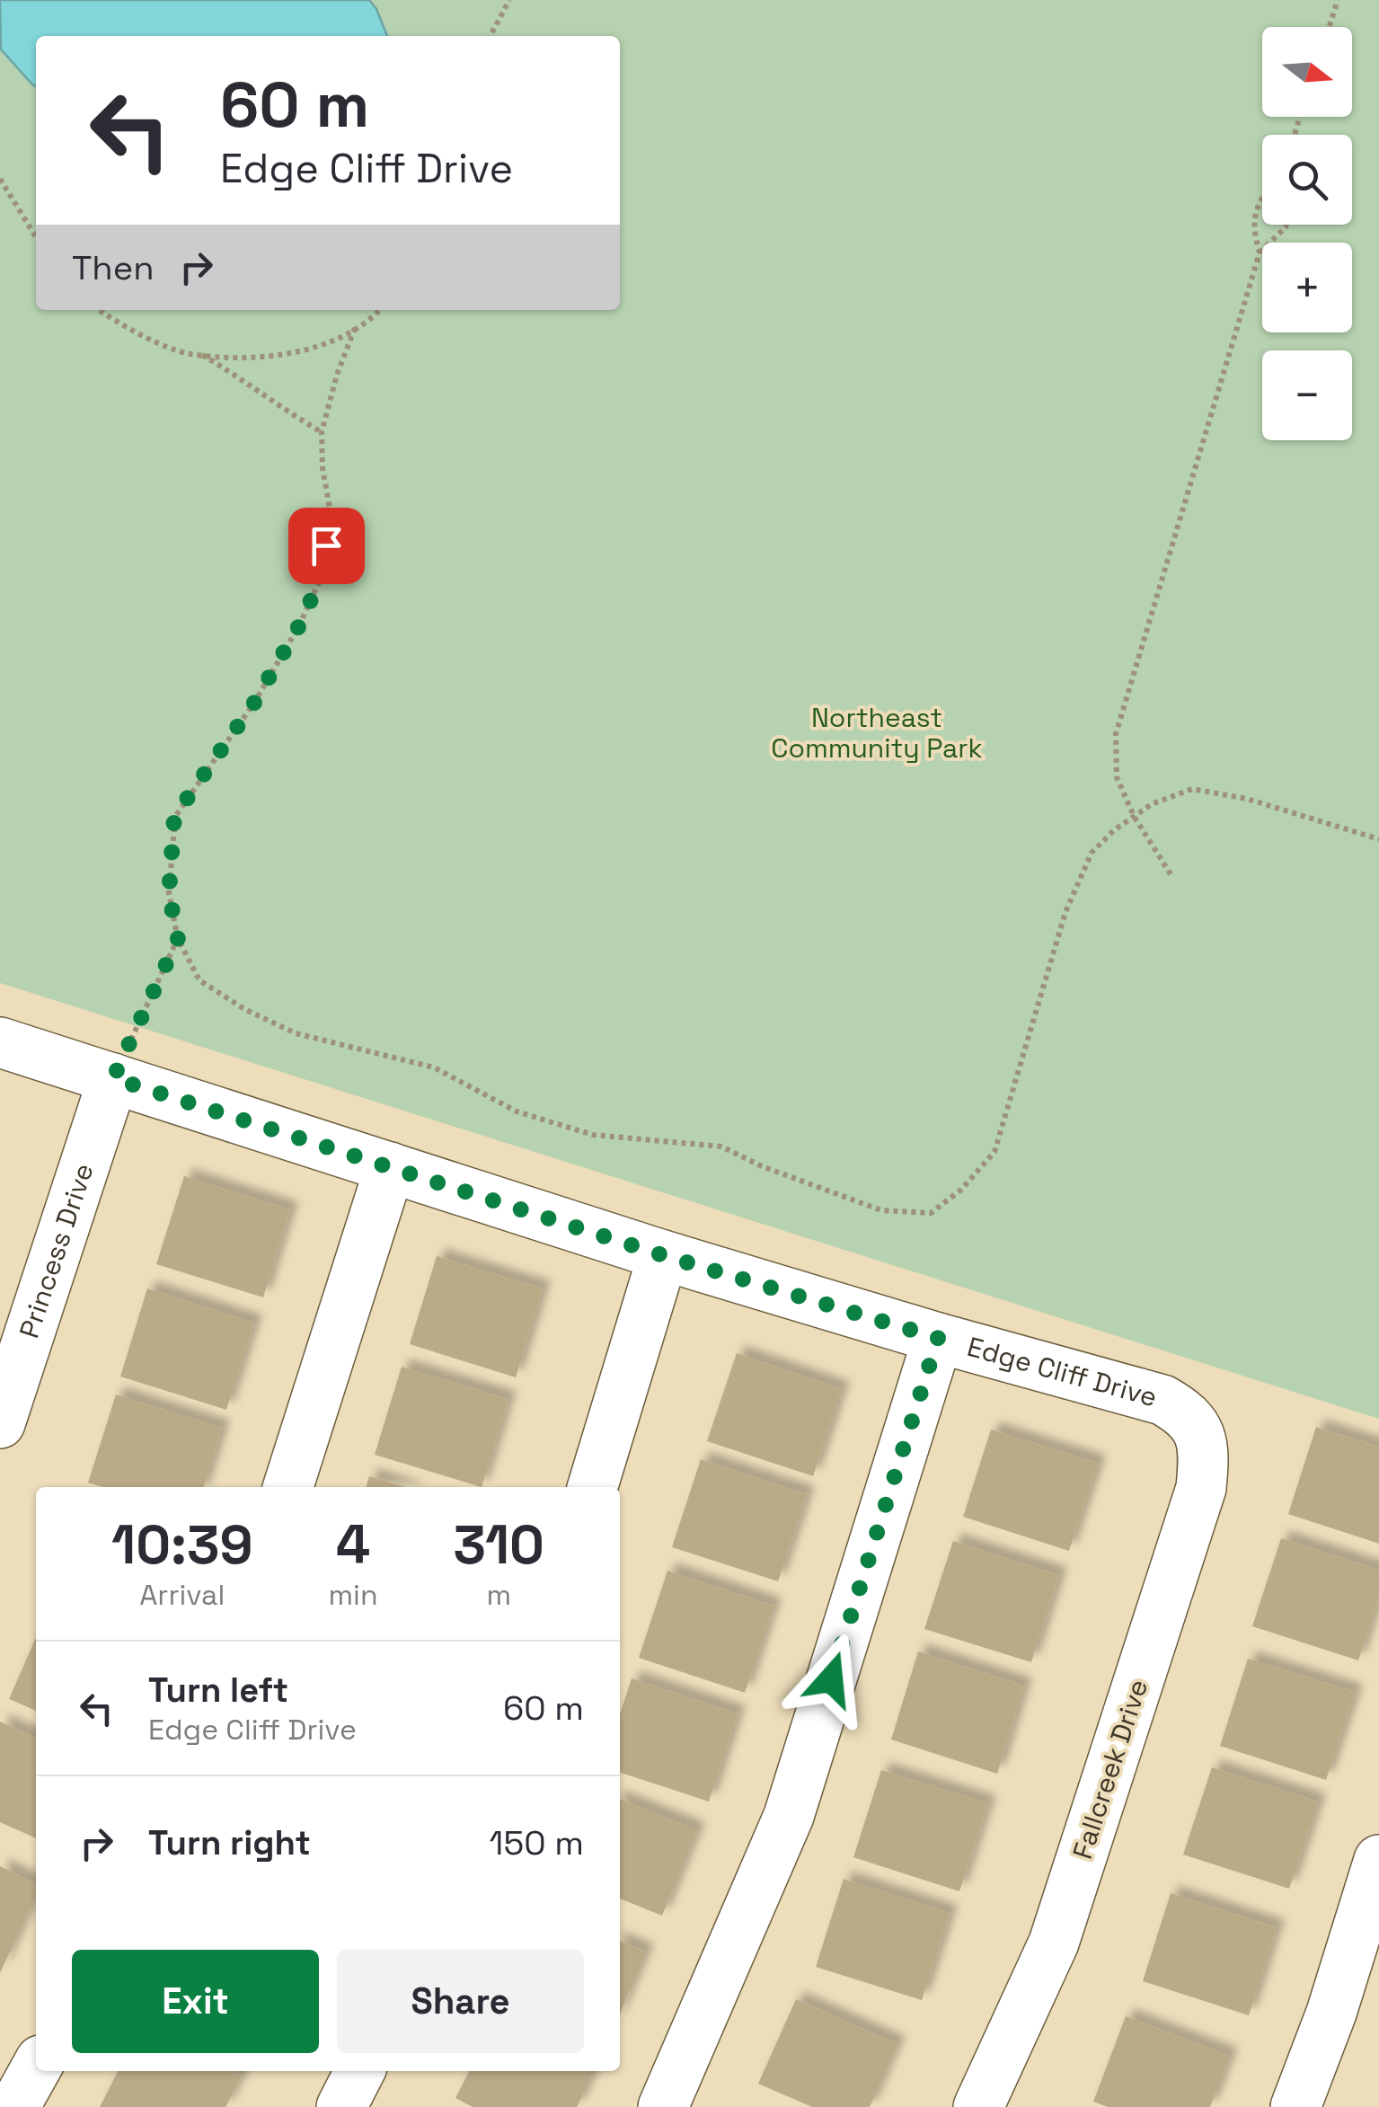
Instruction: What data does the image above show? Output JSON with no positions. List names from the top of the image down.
{
  "streets": {
    "street": ["Princess Drive", "Edge Cliff Drive", "Fallcreek Drive"]
  },
  "crossings": [
    ["Princess Drive", "Edge Cliff Drive"],
    ["Edge Cliff Drive", "Fallcreek Drive"]
  ],
  "parks": ["Northeast Community Park"],
  "north": "right",
  "page": {
    "map_buttons": ["+", "−"],
    "turn": ["60 m", "Edge Cliff Drive"],
    "then": "Then",
    "eta": [
      "10:39",
      "Arrival",
      "4",
      "min",
      "310",
      "m"
    ],
    "list": [
      {
        "name": "Turn left",
        "note": "Edge Cliff Drive",
        "value": "60 m"
      },
      {
        "name": "Turn right",
        "value": "150 m"
      }
    ],
    "buttons": ["Exit", "Share"]
  }
}
